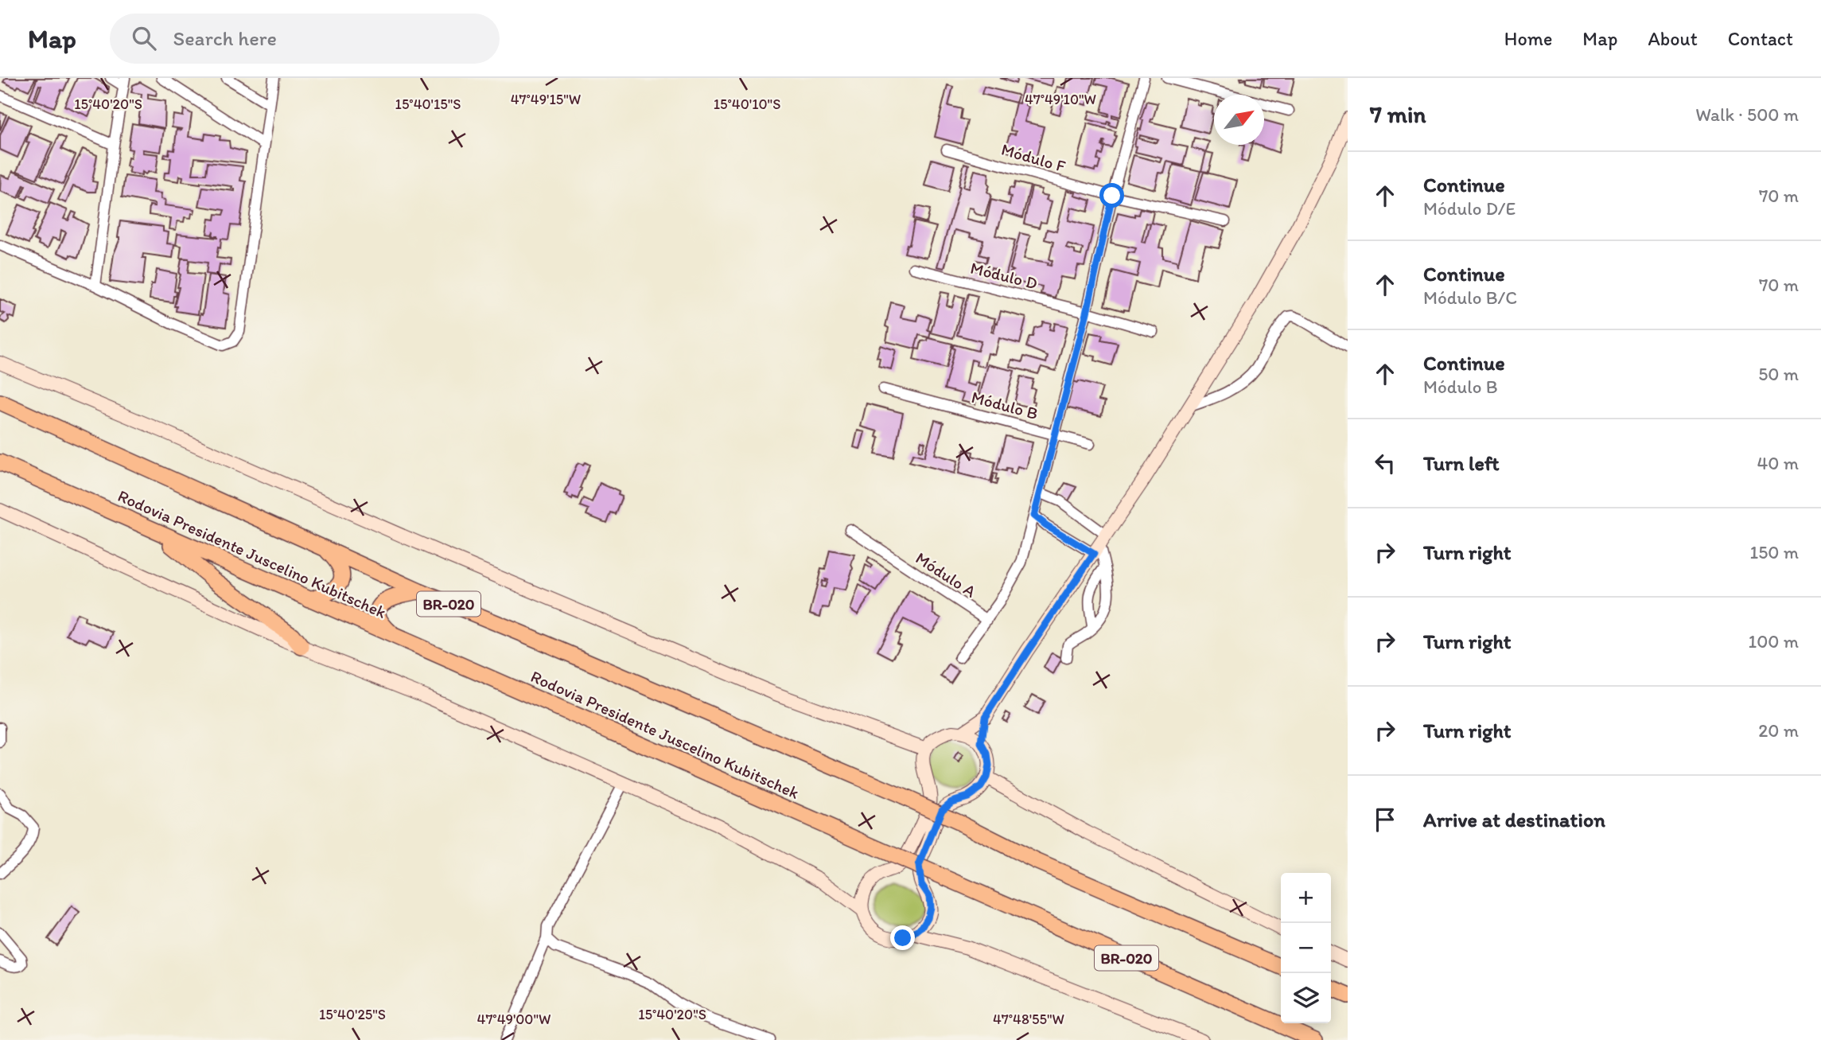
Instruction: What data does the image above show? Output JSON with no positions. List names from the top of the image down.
{
  "streets": {
    "highway": ["Rodovia Presidente Juscelino Kubitschek", "BR-020"],
    "street": [
      "Módulo F",
      "Módulo D",
      "Módulo B",
      "Módulo A"
    ]
  },
  "crossings": [
    ["Módulo B", "Módulo A"]
  ],
  "north": "top right",
  "page": {
    "header": "Map",
    "search": "Search here",
    "nav": [
      "Home",
      "Map",
      "About",
      "Contact"
    ],
    "heading": ["7 min", "Walk · 500 m"],
    "list": [
      ["Continue", "Módulo D/E", "70 m"],
      ["Continue", "Módulo B/C", "70 m"],
      ["Continue", "Módulo B", "50 m"],
      ["Turn left", "40 m"],
      ["Turn right", "150 m"],
      ["Turn right", "100 m"],
      ["Turn right", "20 m"],
      "Arrive at destination"
    ],
    "map_buttons": ["+", "−"]
  },
  "coordinates": [
    "47°49'15\"W",
    "47°49'10\"W",
    "15°40'20\"S",
    "15°40'15\"S",
    "15°40'10\"S",
    "15°40'25\"S",
    "47°49'00\"W",
    "47°48'55\"W"
  ]
}
